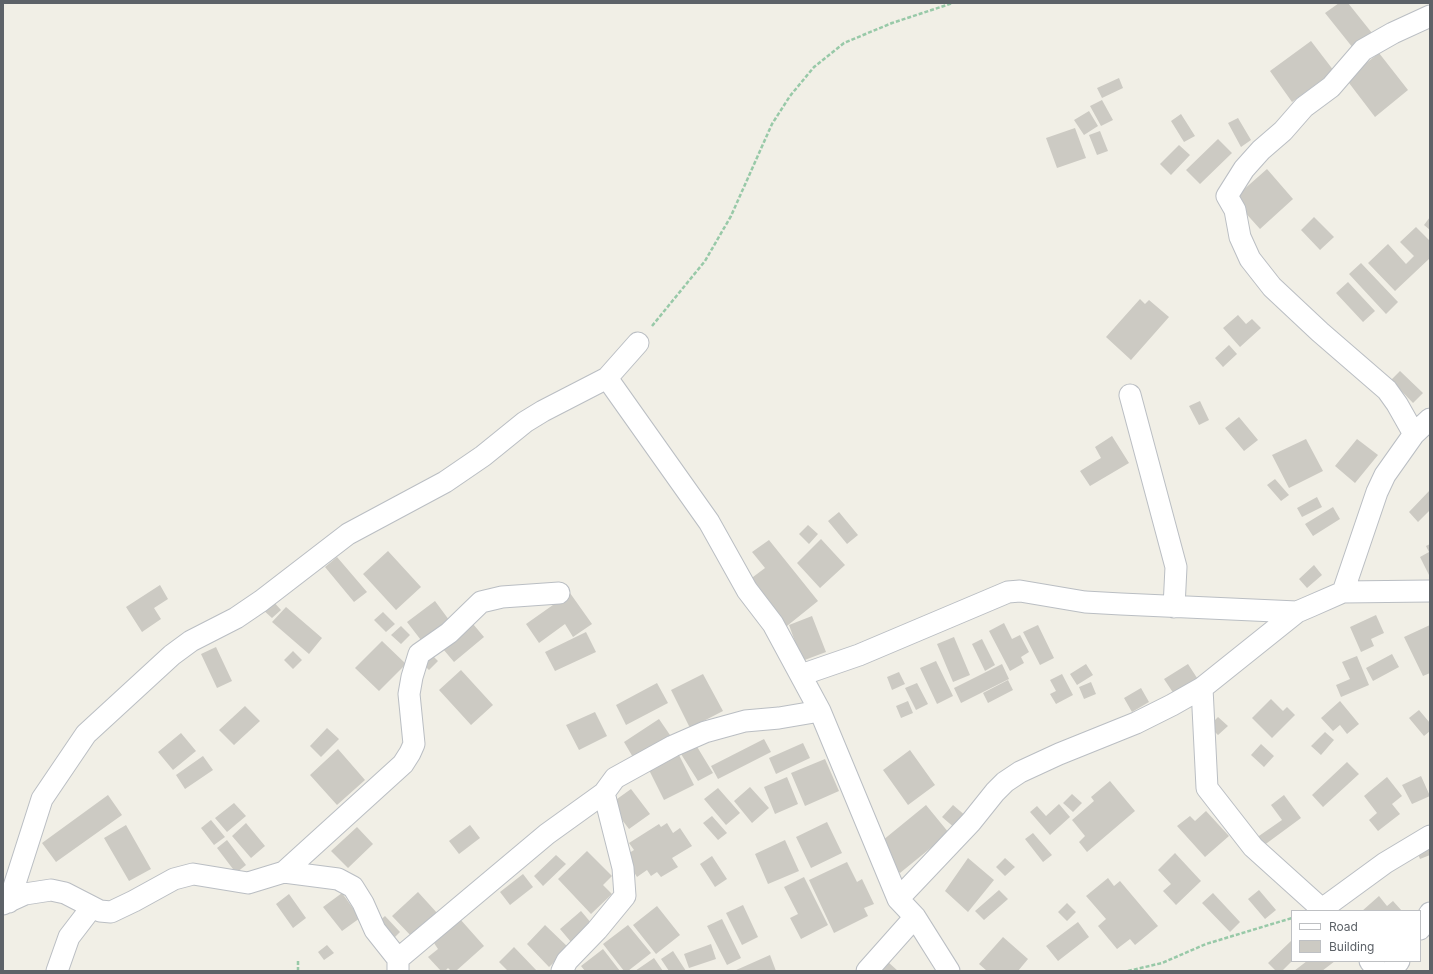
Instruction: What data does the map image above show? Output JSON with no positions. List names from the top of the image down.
{
  "legend": ["Road", "Building"]
}
